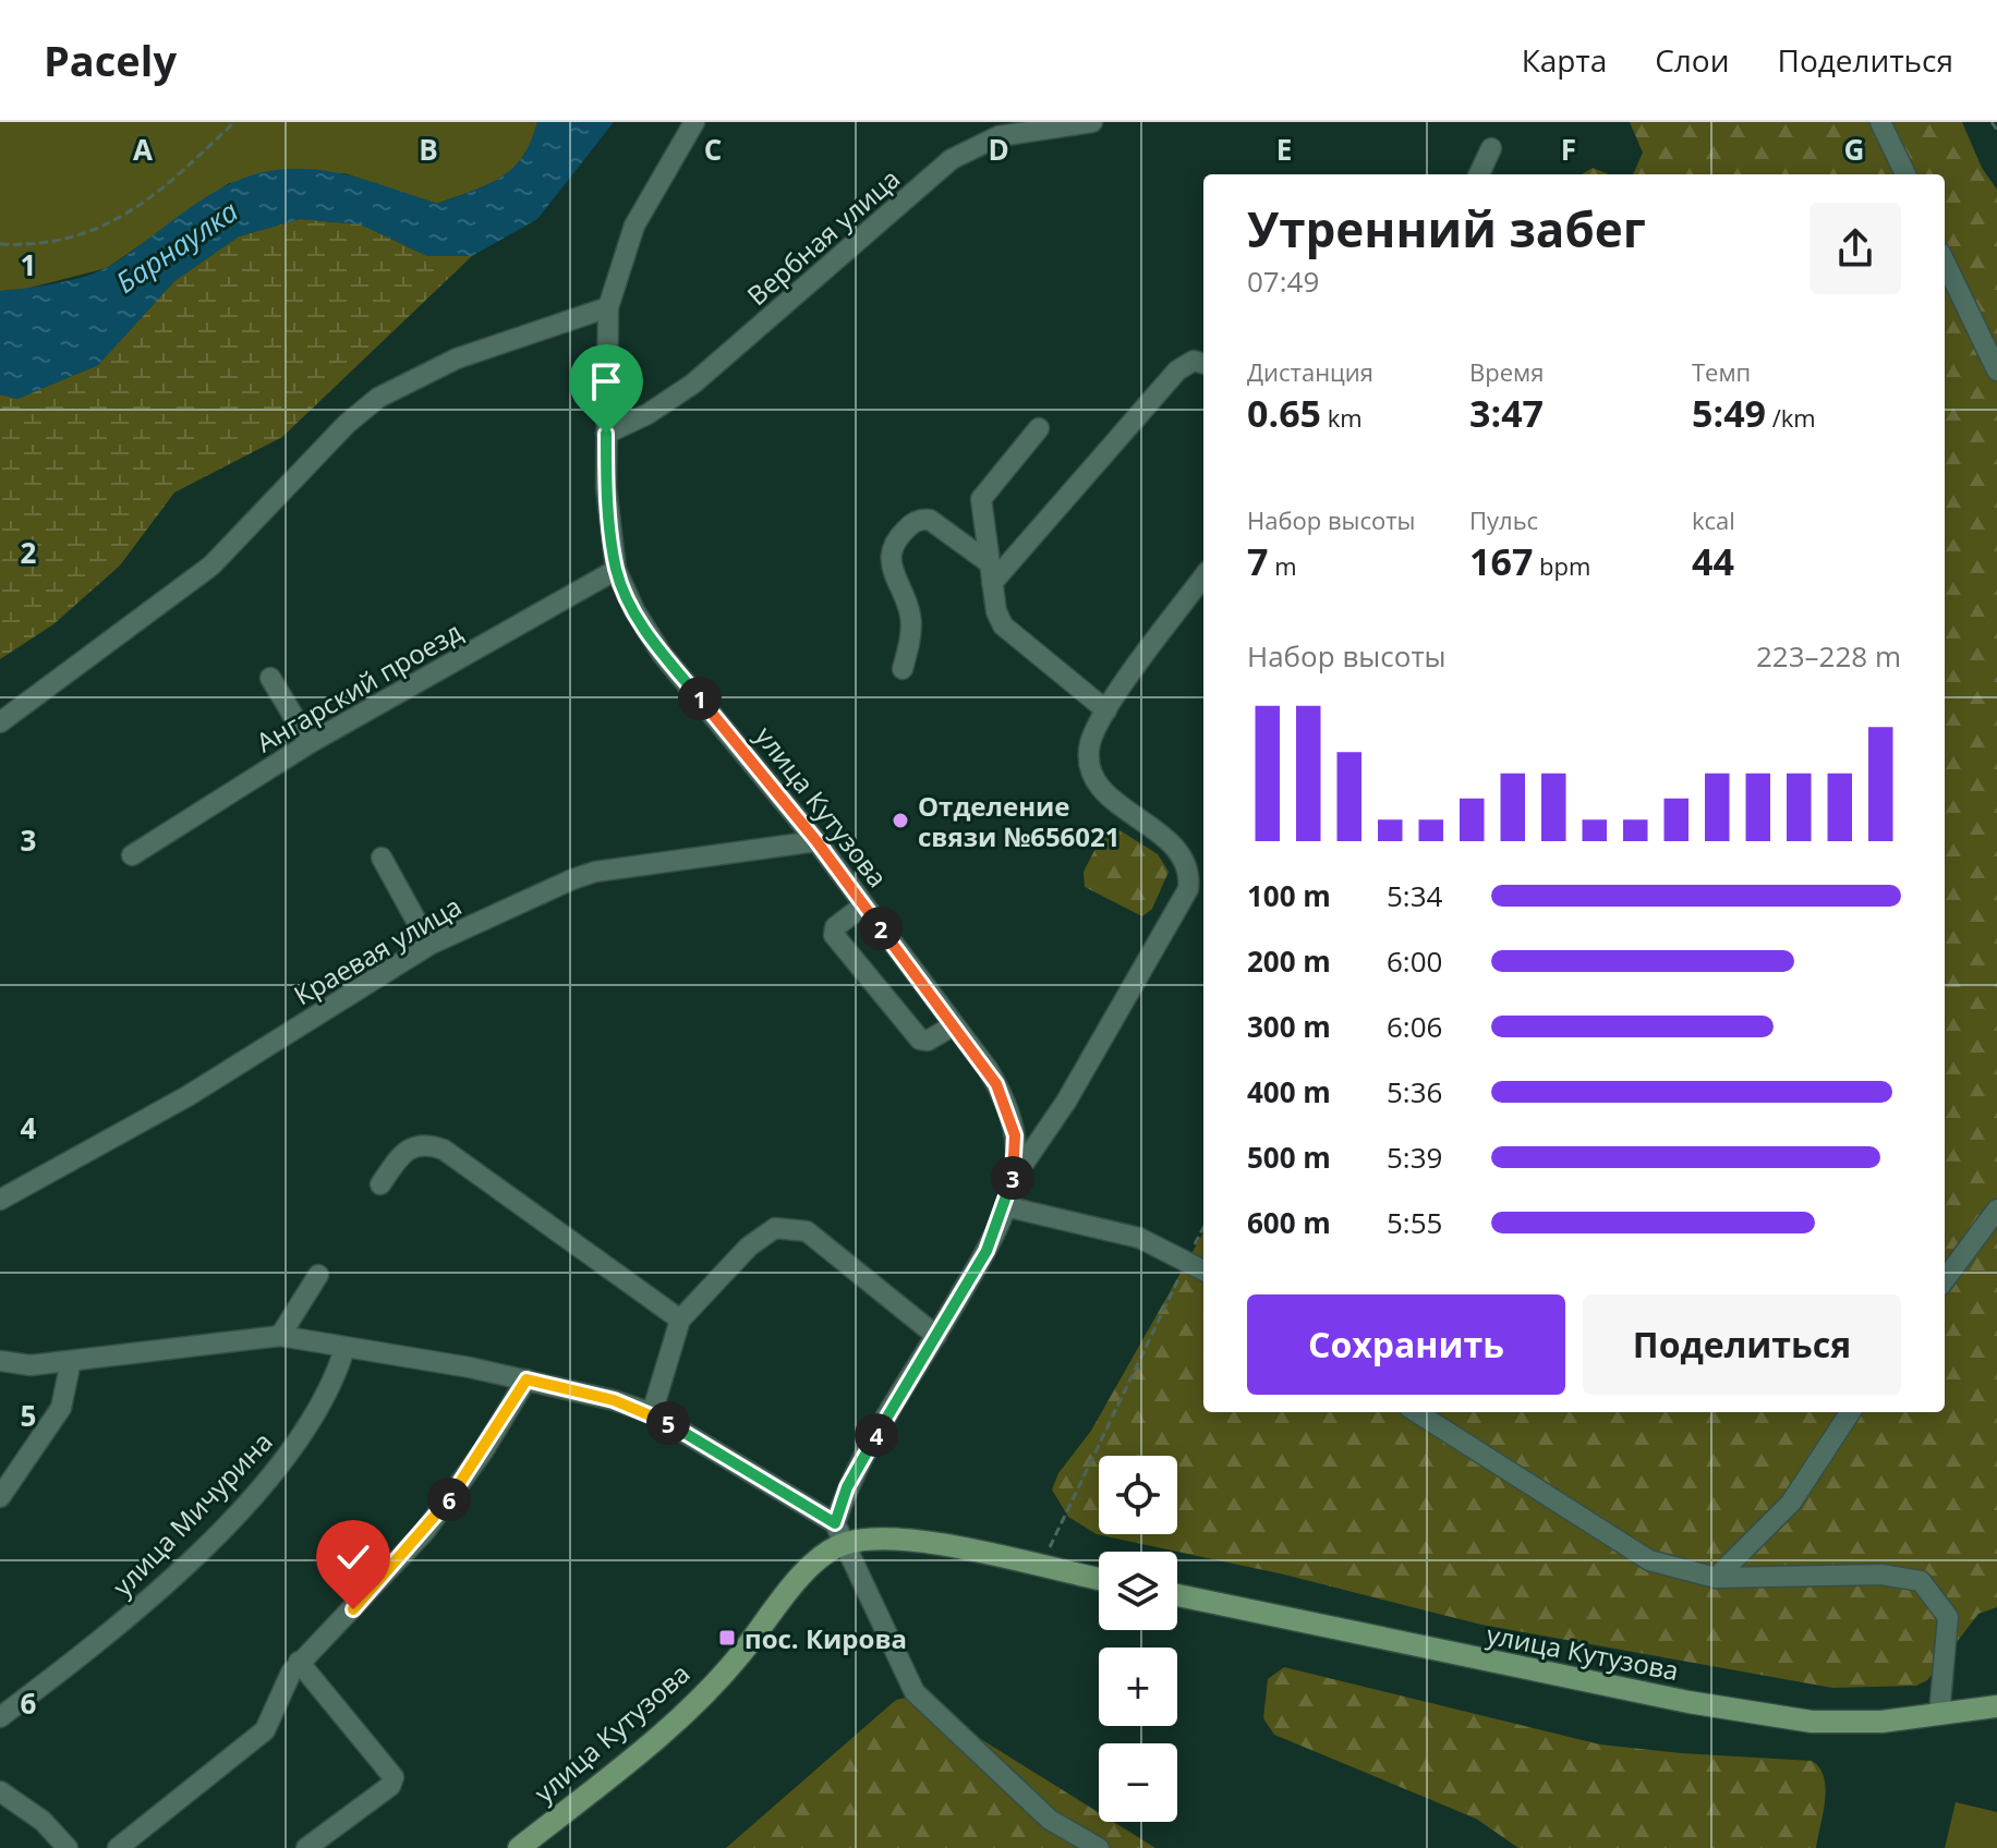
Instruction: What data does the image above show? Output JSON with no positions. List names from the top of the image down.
{
  "streets": {
    "main road": ["улица Кутузова"],
    "street": [
      "Вербная улица",
      "Ангарский проезд",
      "Краевая улица",
      "улица Мичурина"
    ]
  },
  "crossings": [
    ["Вербная улица", "улица Кутузова"],
    ["Ангарский проезд", "улица Кутузова"],
    ["улица Кутузова", "Краевая улица"]
  ],
  "water": ["Барнаулка"],
  "places": {
    "other": ["Отделение связи №656021"],
    "transit": ["пос. Кирова"]
  },
  "page": {
    "header": "Pacely",
    "nav": ["Карта", "Слои", "Поделиться"],
    "heading": ["Утренний забег", "07:49"],
    "stats": [
      ["Дистанция", "0.65 km"],
      ["Время", "3:47"],
      ["Темп", "5:49 /km"],
      ["Набор высоты", "7 m"],
      ["Пульс", "167 bpm"],
      ["kcal", "44"]
    ],
    "chart": ["Набор высоты", "223–228 m"],
    "pins": [
      "1",
      "2",
      "3",
      "5",
      "4",
      "6"
    ],
    "list": [
      {
        "name": "100 m",
        "note": "5:34"
      },
      {
        "name": "200 m",
        "note": "6:00"
      },
      {
        "name": "300 m",
        "note": "6:06"
      },
      {
        "name": "400 m",
        "note": "5:36"
      },
      {
        "name": "500 m",
        "note": "5:39"
      },
      {
        "name": "600 m",
        "note": "5:55"
      }
    ],
    "buttons": ["Сохранить", "Поделиться"],
    "map_buttons": ["+", "−"]
  },
  "grid": {
    "columns": [
      "A",
      "B",
      "C",
      "D",
      "E",
      "F",
      "G"
    ],
    "rows": [
      "1",
      "2",
      "3",
      "4",
      "5",
      "6"
    ]
  }
}
